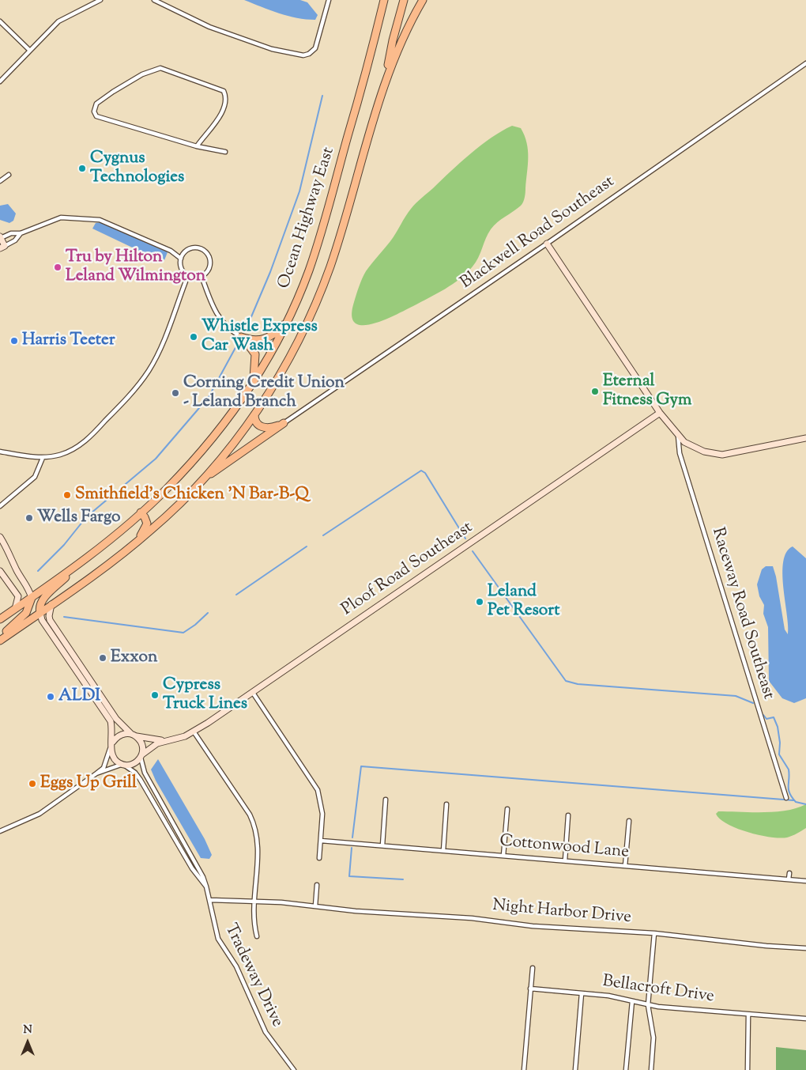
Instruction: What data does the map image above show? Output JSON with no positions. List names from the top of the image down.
{
  "streets": {
    "highway": ["Ocean Highway East"],
    "street": [
      "Blackwell Road Southeast",
      "Ploof Road Southeast",
      "Raceway Road Southeast",
      "Cottonwood Lane",
      "Night Harbor Drive",
      "Tradeway Drive",
      "Bellacroft Drive"
    ]
  },
  "crossings": [
    ["Ploof Road Southeast", "Tradeway Drive"],
    ["Night Harbor Drive", "Tradeway Drive"]
  ],
  "places": [
    "Cygnus Technologies",
    "Tru by Hilton Leland Wilmington",
    "Whistle Express Car Wash",
    "Harris Teeter",
    "Eternal Fitness Gym",
    "Corning Credit Union - Leland Branch",
    "Smithfield's Chicken 'N Bar-B-Q",
    "Wells Fargo",
    "Leland Pet Resort",
    "Exxon",
    "Cypress Truck Lines",
    "ALDI",
    "Eggs Up Grill"
  ],
  "north": "top"
}
